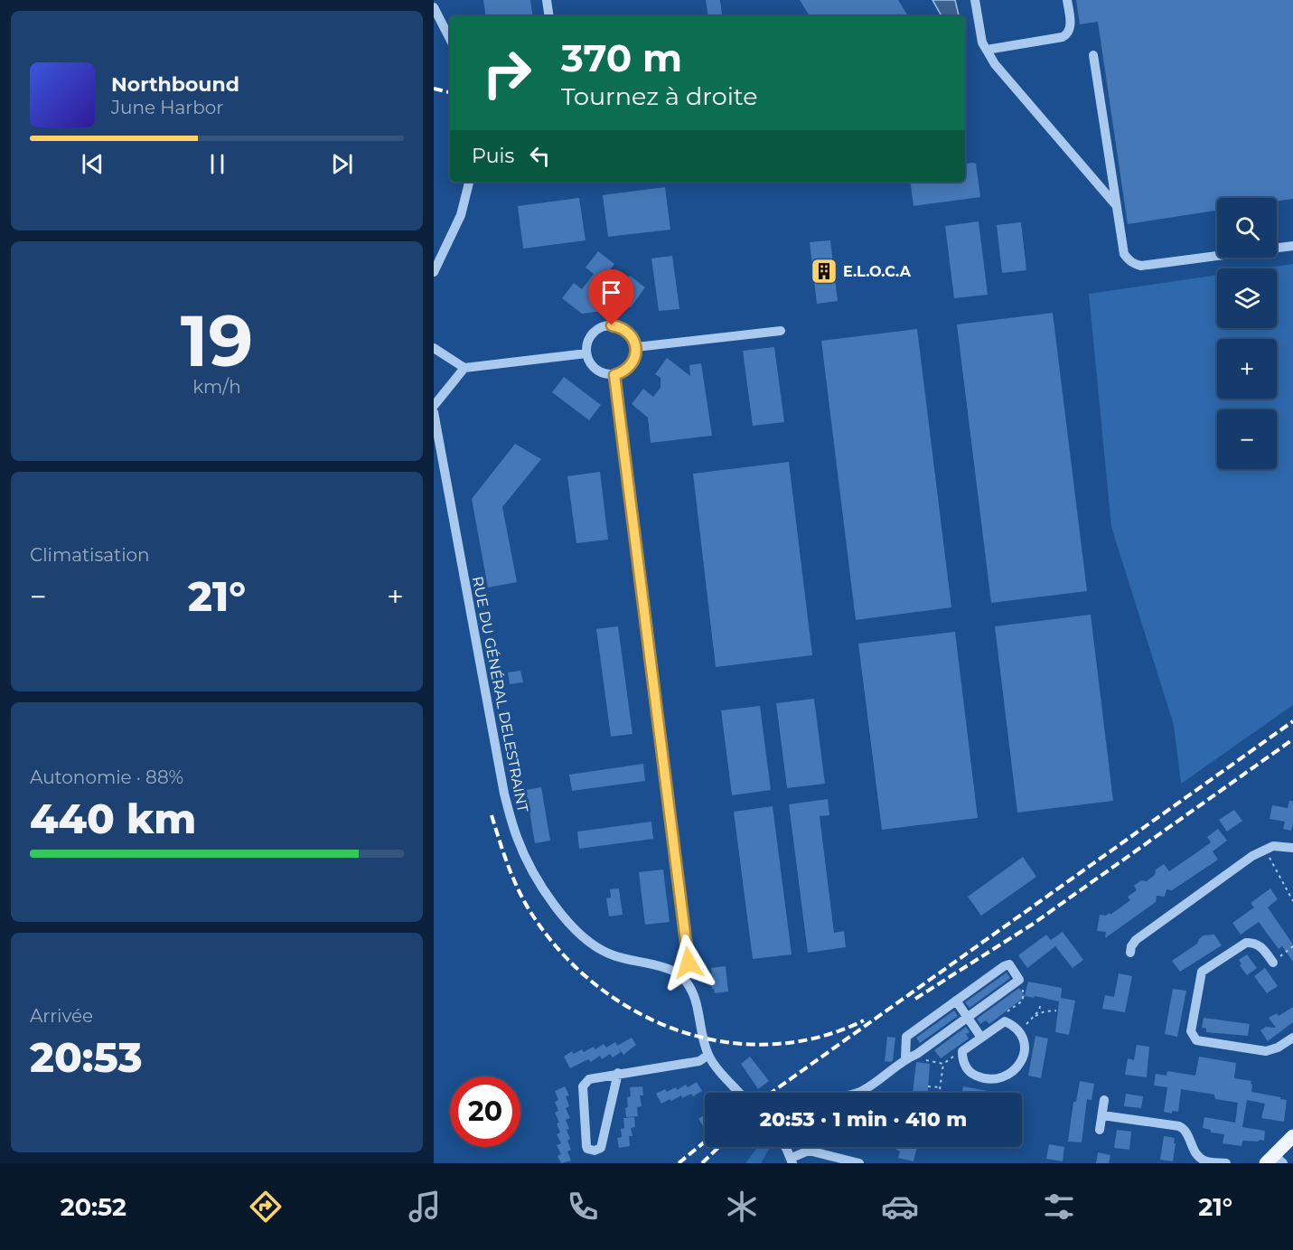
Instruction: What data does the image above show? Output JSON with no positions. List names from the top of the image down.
{
  "streets": {
    "street": ["RUE DU GÉNÉRAL DELESTRAINT"]
  },
  "places": {
    "building": ["E.L.O.C.A"]
  },
  "page": {
    "turn": ["370 m", "Tournez à droite"],
    "song": ["Northbound", "June Harbor"],
    "then": "Puis",
    "map_buttons": ["+", "−"],
    "tile": [
      ["19", "km/h"],
      "Climatisation",
      ["Autonomie · 88%", "440 km"],
      ["Arrivée", "20:53"]
    ],
    "heat": ["−", "21°", "+"],
    "limit": "20",
    "trip": "20:53 · 1 min · 410 m",
    "tabs": ["20:52", "21°"]
  }
}
